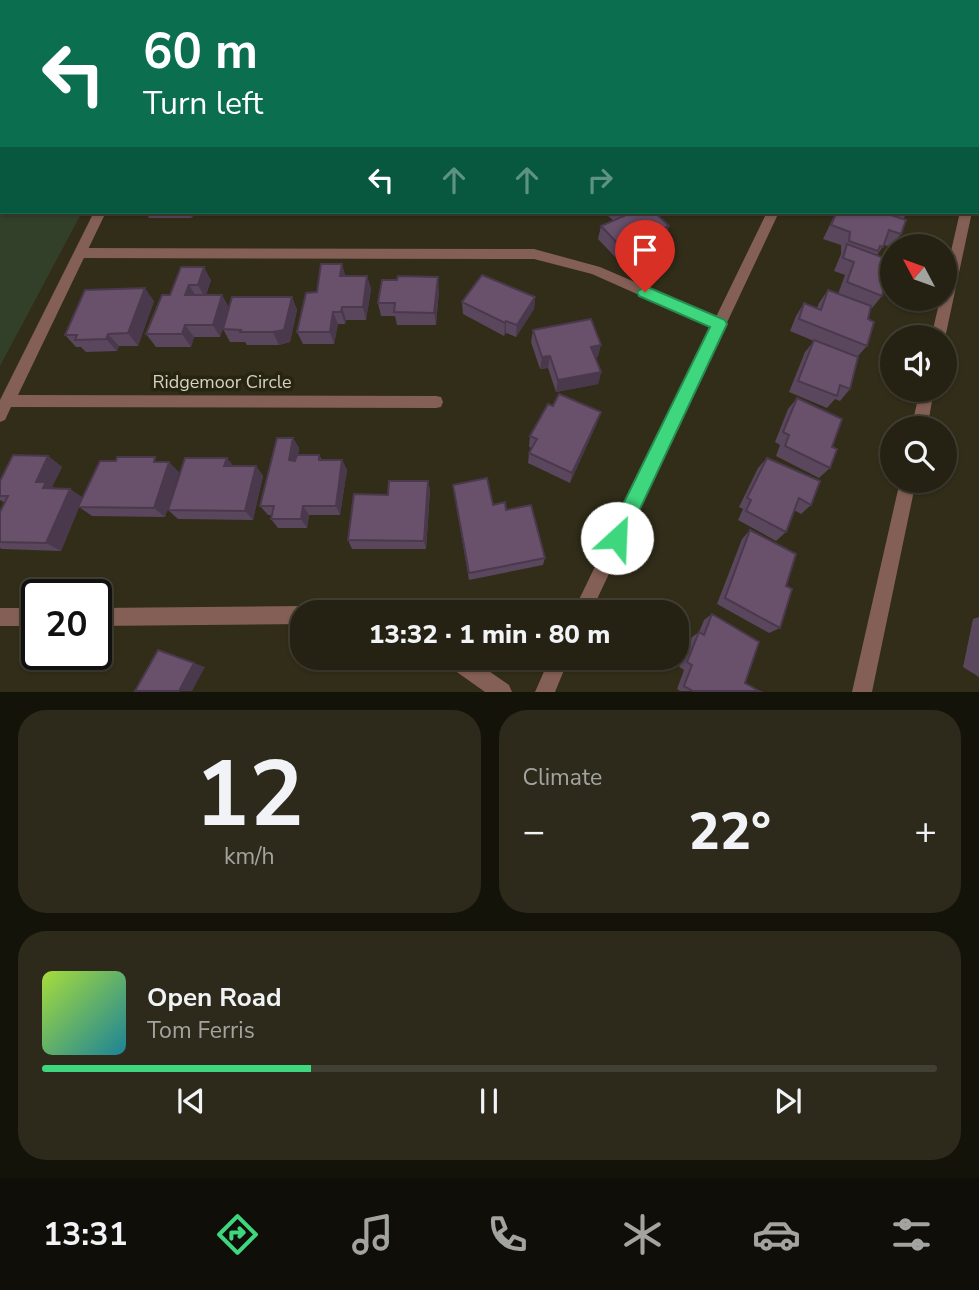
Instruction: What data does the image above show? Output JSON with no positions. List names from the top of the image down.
{
  "streets": {
    "street": ["Ridgemoor Circle"]
  },
  "north": "top left",
  "page": {
    "turn": ["60 m", "Turn left"],
    "limit": "20",
    "trip": "13:32 · 1 min · 80 m",
    "tile": [
      ["12", "km/h"],
      "Climate"
    ],
    "heat": ["−", "22°", "+"],
    "song": ["Open Road", "Tom Ferris"],
    "tabs": "13:31"
  }
}
